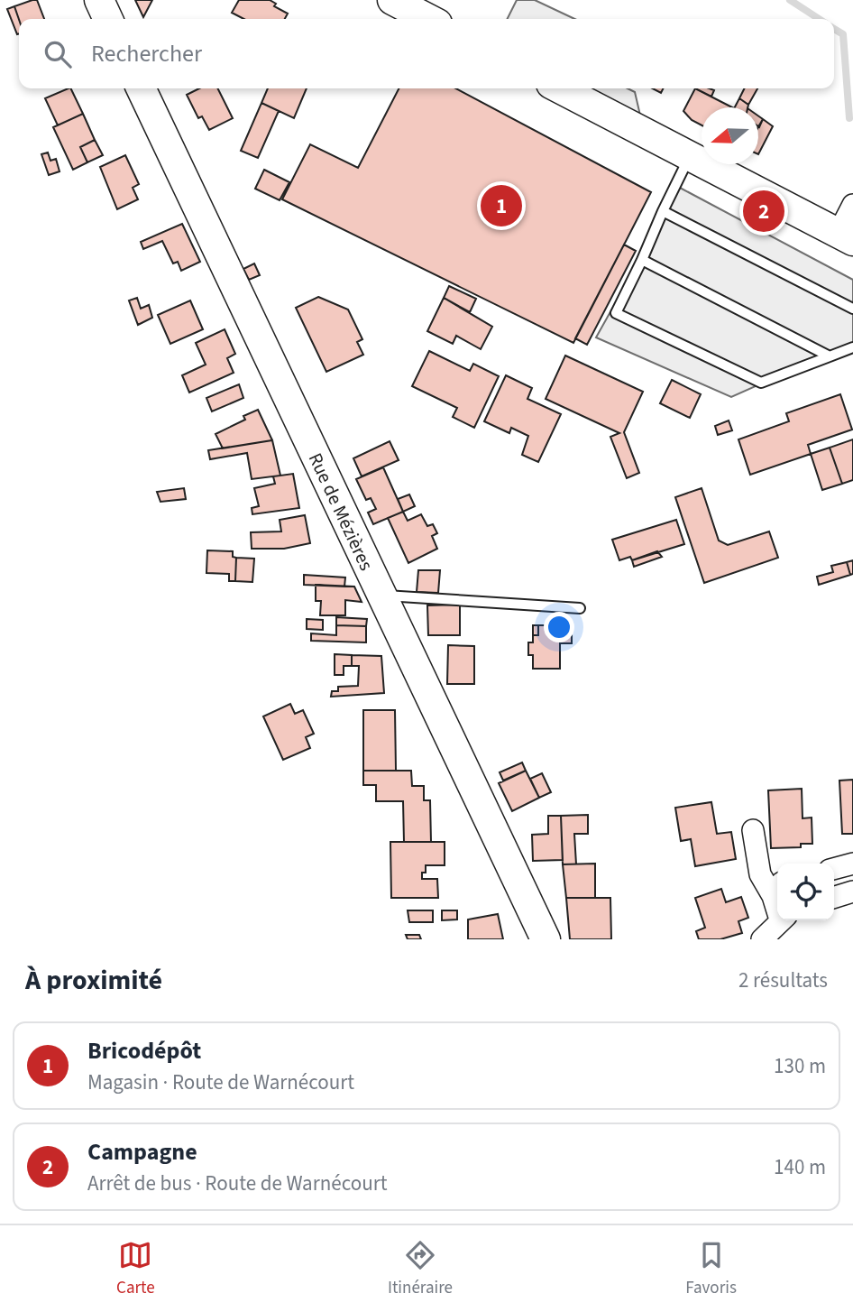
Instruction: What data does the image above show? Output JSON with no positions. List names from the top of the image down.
{
  "streets": {
    "street": ["Rue de Mézières"]
  },
  "north": "left",
  "page": {
    "search": "Rechercher",
    "pins": ["1", "2"],
    "heading": ["À proximité", "2 résultats"],
    "list": [
      {
        "mark": "1",
        "name": "Bricodépôt",
        "note": "Magasin · Route de Warnécourt",
        "value": "130 m"
      },
      {
        "mark": "2",
        "name": "Campagne",
        "note": "Arrêt de bus · Route de Warnécourt",
        "value": "140 m"
      }
    ],
    "nav": ["Carte", "Itinéraire", "Favoris"]
  }
}
